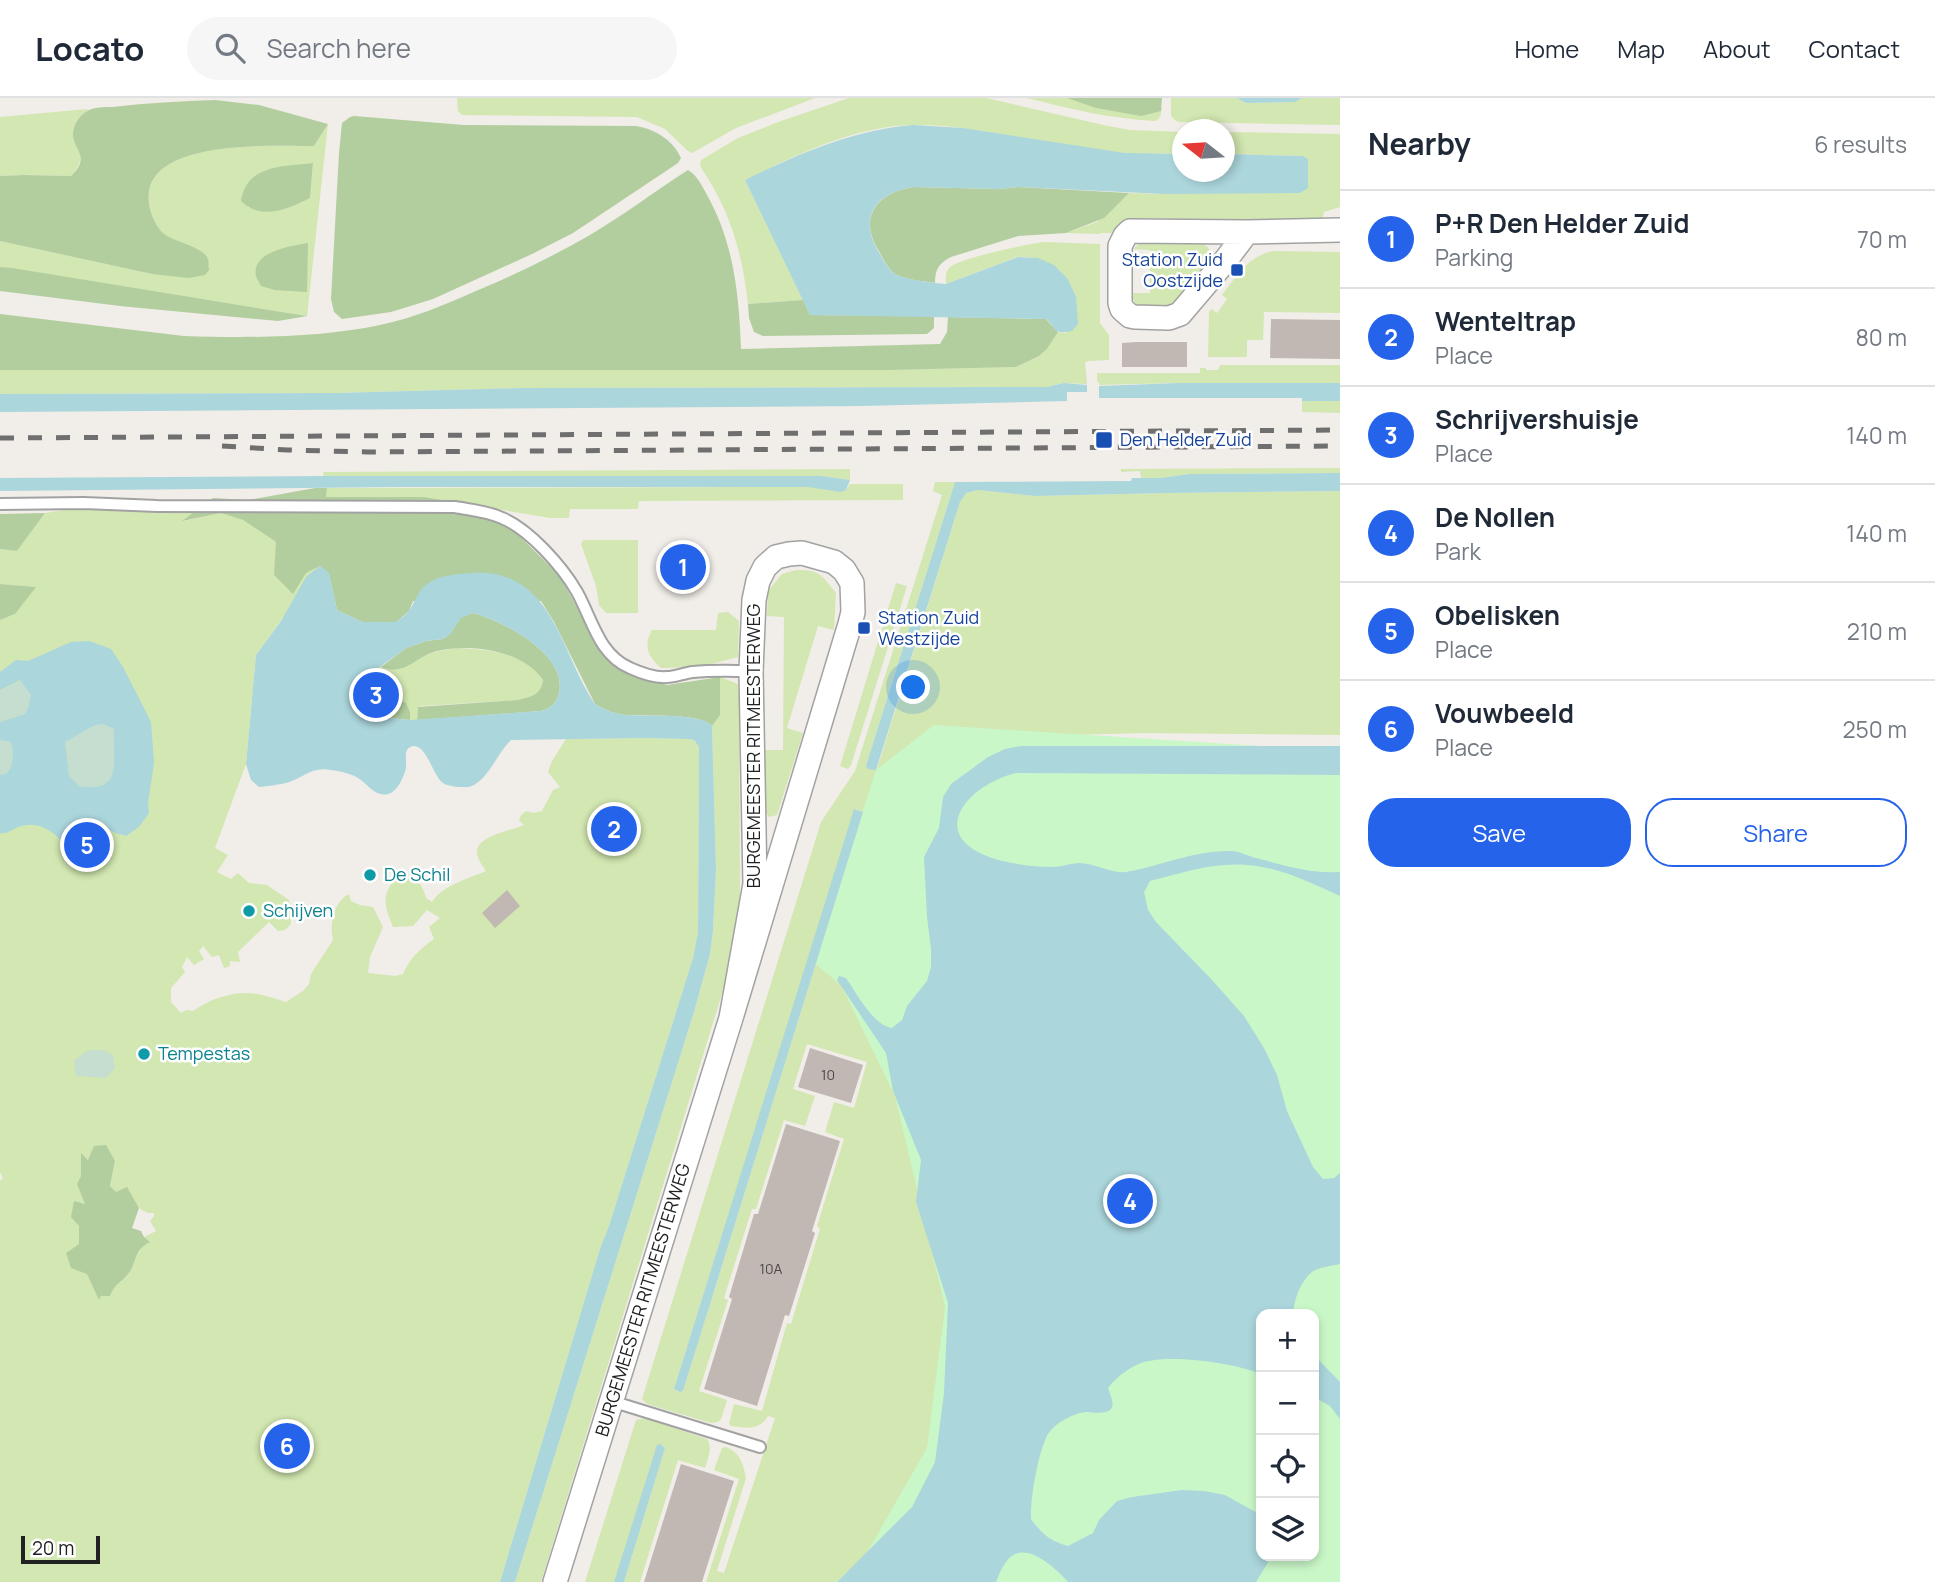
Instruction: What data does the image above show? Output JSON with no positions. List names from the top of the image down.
{
  "streets": {
    "street": ["BURGEMEESTER RITMEESTERWEG"]
  },
  "places": {
    "transit": ["Station Zuid Oostzijde", "Den Helder Zuid", "Station Zuid Westzijde"],
    "other": ["De Schil", "Schijven", "Tempestas"]
  },
  "house_numbers": ["10", "10A"],
  "scale_bar": "20 m",
  "north": "left",
  "page": {
    "header": "Locato",
    "search": "Search here",
    "nav": [
      "Home",
      "Map",
      "About",
      "Contact"
    ],
    "heading": ["Nearby", "6 results"],
    "list": [
      {
        "mark": "1",
        "name": "P+R Den Helder Zuid",
        "note": "Parking",
        "value": "70 m"
      },
      {
        "mark": "2",
        "name": "Wenteltrap",
        "note": "Place",
        "value": "80 m"
      },
      {
        "mark": "3",
        "name": "Schrijvershuisje",
        "note": "Place",
        "value": "140 m"
      },
      {
        "mark": "4",
        "name": "De Nollen",
        "note": "Park",
        "value": "140 m"
      },
      {
        "mark": "5",
        "name": "Obelisken",
        "note": "Place",
        "value": "210 m"
      },
      {
        "mark": "6",
        "name": "Vouwbeeld",
        "note": "Place",
        "value": "250 m"
      }
    ],
    "pins": [
      "1",
      "3",
      "2",
      "5",
      "4",
      "6"
    ],
    "buttons": ["Save", "Share"],
    "map_buttons": ["+", "−"],
    "scale": "20 m"
  }
}
